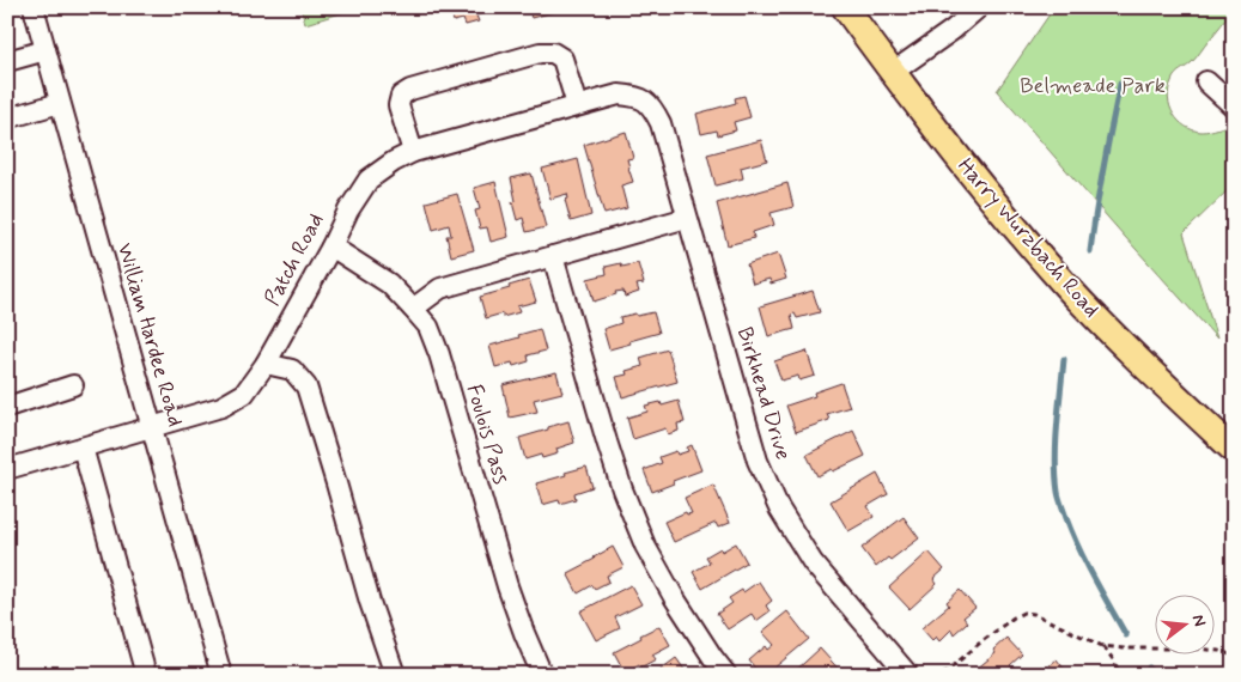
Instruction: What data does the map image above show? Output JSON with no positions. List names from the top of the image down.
{
  "streets": {
    "main road": ["Harry Wurzbach Road"],
    "street": [
      "Patch Road",
      "William Hardee Road",
      "Birkhead Drive",
      "Foulois Pass"
    ]
  },
  "crossings": [
    ["Patch Road", "William Hardee Road"],
    ["Patch Road", "Birkhead Drive"],
    ["Patch Road", "Foulois Pass"]
  ],
  "parks": ["Belmeade Park"],
  "north": "right"
}
